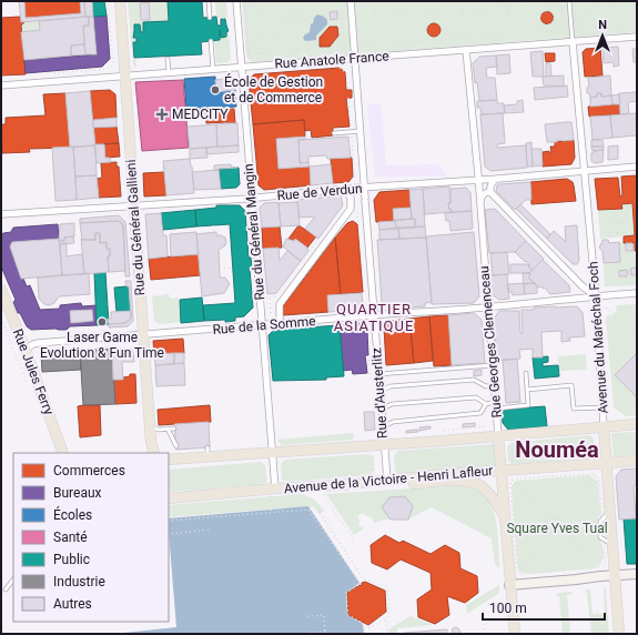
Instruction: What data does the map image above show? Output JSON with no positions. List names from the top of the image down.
{
  "streets": {
    "main road": [
      "Rue du Général Gallieni",
      "Avenue du Maréchal Foch",
      "Rue Georges Clemenceau",
      "Rue Jules Ferry",
      "Avenue de la Victoire - Henri Lafleur"
    ],
    "street": [
      "Rue Anatole France",
      "Rue de Verdun",
      "Rue du Général Mangin",
      "Rue de la Somme",
      "Rue d'Austerlitz"
    ]
  },
  "crossings": [
    ["Rue Anatole France", "Rue du Général Gallieni"],
    ["Rue Anatole France", "Rue du Général Mangin"],
    ["Rue Anatole France", "Avenue du Maréchal Foch"],
    ["Rue Anatole France", "Rue Georges Clemenceau"],
    ["Rue Anatole France", "Rue d'Austerlitz"],
    ["Rue de Verdun", "Rue du Général Gallieni"],
    ["Rue de Verdun", "Rue du Général Mangin"],
    ["Rue de Verdun", "Avenue du Maréchal Foch"],
    ["Rue de Verdun", "Rue Georges Clemenceau"],
    ["Rue de Verdun", "Rue d'Austerlitz"],
    ["Rue du Général Gallieni", "Rue de la Somme"],
    ["Rue du Général Mangin", "Rue de la Somme"],
    ["Rue du Général Mangin", "Avenue de la Victoire - Henri Lafleur"],
    ["Rue de la Somme", "Avenue du Maréchal Foch"],
    ["Rue de la Somme", "Rue Georges Clemenceau"],
    ["Rue de la Somme", "Rue Jules Ferry"],
    ["Rue de la Somme", "Rue d'Austerlitz"],
    ["Avenue du Maréchal Foch", "Avenue de la Victoire - Henri Lafleur"],
    ["Rue Georges Clemenceau", "Avenue de la Victoire - Henri Lafleur"],
    ["Rue d'Austerlitz", "Avenue de la Victoire - Henri Lafleur"]
  ],
  "districts": ["QUARTIER ASIATIQUE", "Nouméa"],
  "parks": ["Square Yves Tual"],
  "places": {
    "other": ["École de Gestion et de Commerce", "Laser Game Evolution & Fun Time"],
    "health": ["MEDCITY"]
  },
  "legend": [
    "Commerces",
    "Bureaux",
    "Écoles",
    "Santé",
    "Public",
    "Industrie",
    "Autres"
  ],
  "scale_bar": "100 m",
  "north": "top"
}
